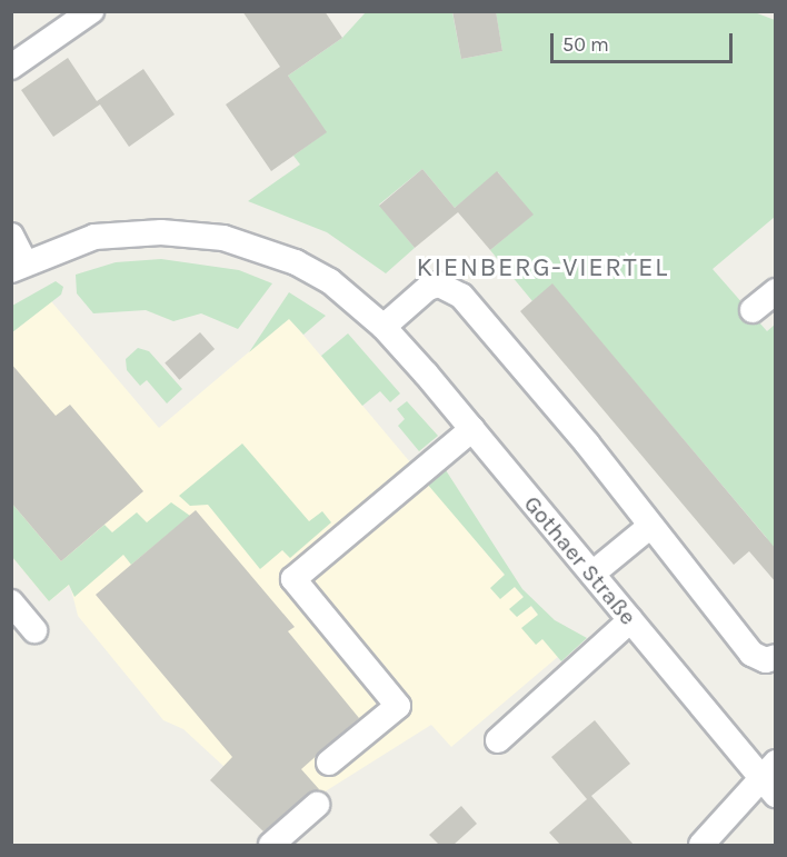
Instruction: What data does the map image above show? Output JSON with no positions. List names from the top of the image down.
{
  "streets": {
    "street": ["Gothaer Straße"]
  },
  "districts": ["KIENBERG-VIERTEL"],
  "scale_bar": "50 m"
}
